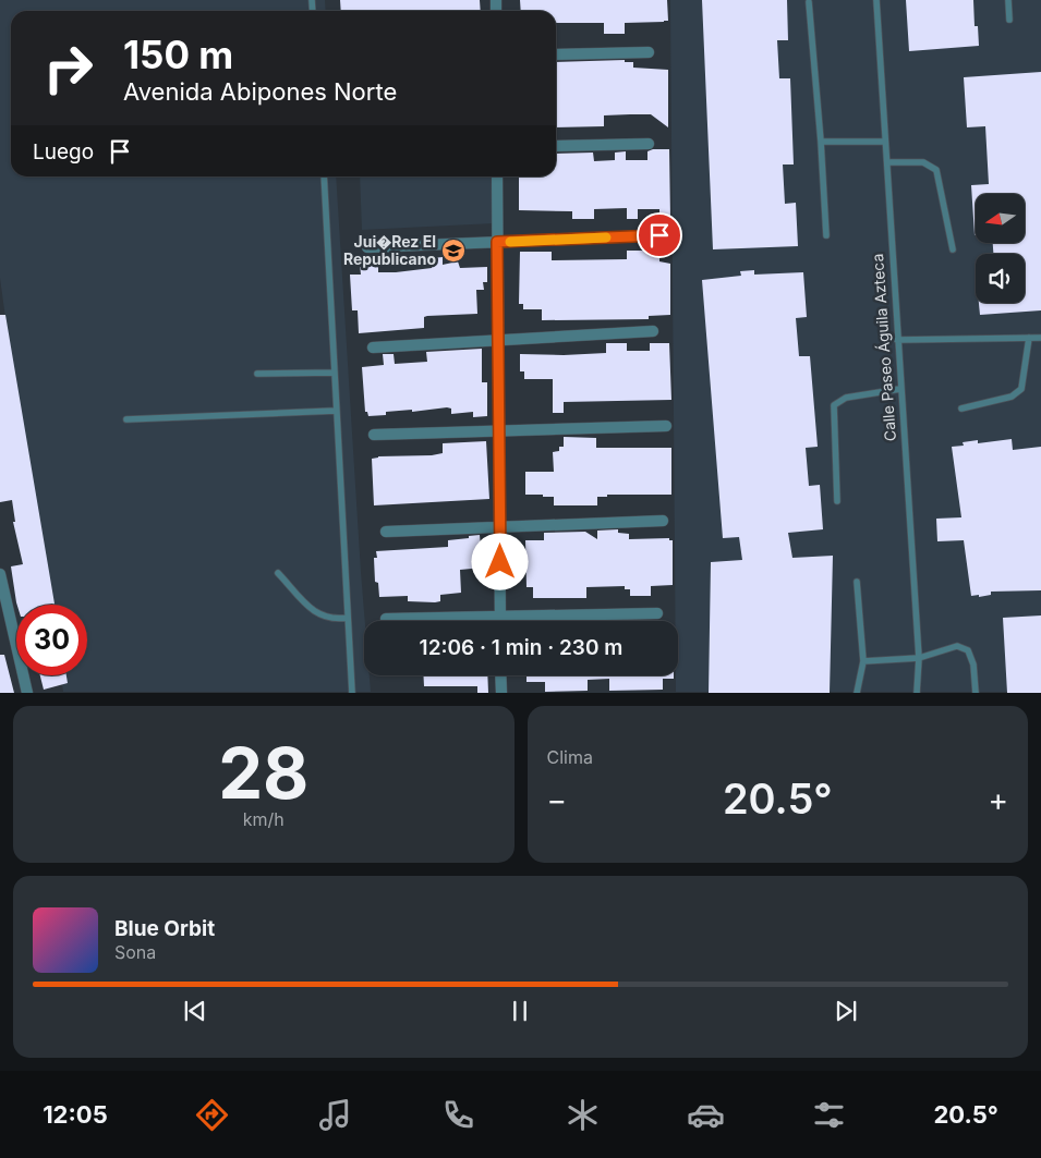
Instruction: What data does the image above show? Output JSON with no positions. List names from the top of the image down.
{
  "streets": {
    "lane": ["Calle Paseo Águila Azteca"]
  },
  "places": {
    "school or university": ["Jui�Rez El Republicano"]
  },
  "north": "left",
  "page": {
    "turn": ["150 m", "Avenida Abipones Norte"],
    "then": "Luego",
    "limit": "30",
    "trip": "12:06 · 1 min · 230 m",
    "tile": [
      ["28", "km/h"],
      "Clima"
    ],
    "heat": ["−", "20.5°", "+"],
    "song": ["Blue Orbit", "Sona"],
    "tabs": ["12:05", "20.5°"]
  }
}
